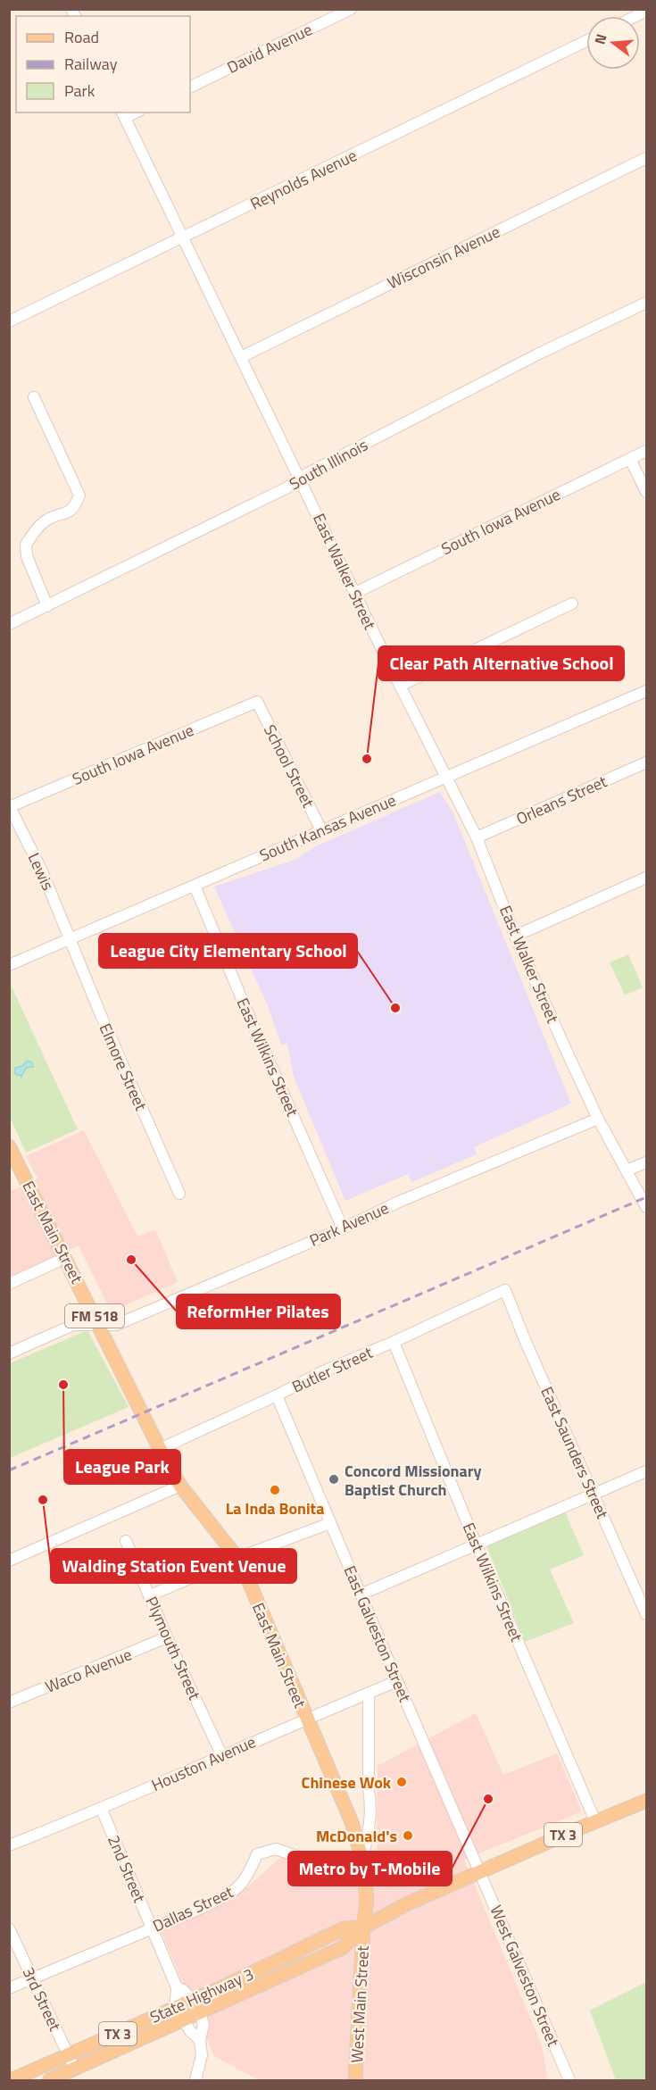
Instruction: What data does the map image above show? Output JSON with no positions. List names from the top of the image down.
{
  "streets": {
    "main road": [
      "East Main Street",
      "FM 518",
      "TX 3",
      "State Highway 3",
      "West Main Street"
    ],
    "street": [
      "David Avenue",
      "Reynolds Avenue",
      "Wisconsin Avenue",
      "South Illinois",
      "South Iowa Avenue",
      "East Walker Street",
      "School Street",
      "Orleans Street",
      "South Kansas Avenue",
      "Lewis",
      "East Wilkins Street",
      "Elmore Street",
      "Park Avenue",
      "Butler Street",
      "East Saunders Street",
      "East Galveston Street",
      "Plymouth Street",
      "Waco Avenue",
      "Houston Avenue",
      "2nd Street",
      "Dallas Street",
      "West Galveston Street",
      "3rd Street"
    ]
  },
  "crossings": [
    ["Reynolds Avenue", "East Walker Street"],
    ["Wisconsin Avenue", "East Walker Street"],
    ["South Illinois", "East Walker Street"],
    ["South Iowa Avenue", "East Walker Street"],
    ["South Iowa Avenue", "School Street"],
    ["South Iowa Avenue", "Lewis"],
    ["East Walker Street", "Orleans Street"],
    ["East Walker Street", "South Kansas Avenue"],
    ["East Walker Street", "Park Avenue"],
    ["School Street", "South Kansas Avenue"],
    ["South Kansas Avenue", "Lewis"],
    ["South Kansas Avenue", "East Wilkins Street"],
    ["South Kansas Avenue", "Elmore Street"],
    ["Lewis", "Elmore Street"],
    ["East Wilkins Street", "Park Avenue"],
    ["East Wilkins Street", "Butler Street"],
    ["East Wilkins Street", "State Highway 3"],
    ["Park Avenue", "East Main Street"],
    ["East Main Street", "Butler Street"],
    ["East Main Street", "Houston Avenue"],
    ["East Main Street", "Dallas Street"],
    ["East Main Street", "State Highway 3"],
    ["East Main Street", "West Main Street"],
    ["Butler Street", "East Saunders Street"],
    ["Butler Street", "East Galveston Street"],
    ["East Galveston Street", "Houston Avenue"],
    ["East Galveston Street", "West Galveston Street"],
    ["East Galveston Street", "State Highway 3"],
    ["Plymouth Street", "Waco Avenue"],
    ["Plymouth Street", "Houston Avenue"],
    ["Houston Avenue", "2nd Street"],
    ["2nd Street", "Dallas Street"],
    ["2nd Street", "State Highway 3"],
    ["Dallas Street", "3rd Street"],
    ["West Galveston Street", "State Highway 3"],
    ["State Highway 3", "3rd Street"],
    ["State Highway 3", "West Main Street"]
  ],
  "places": [
    "Clear Path Alternative School",
    "League City Elementary School",
    "ReformHer Pilates",
    "League Park",
    "Concord Missionary Baptist Church",
    "La Inda Bonita",
    "Walding Station Event Venue",
    "Chinese Wok",
    "Metro by T-Mobile",
    "McDonald's"
  ],
  "legend": ["Road", "Railway", "Park"],
  "north": "left"
}
